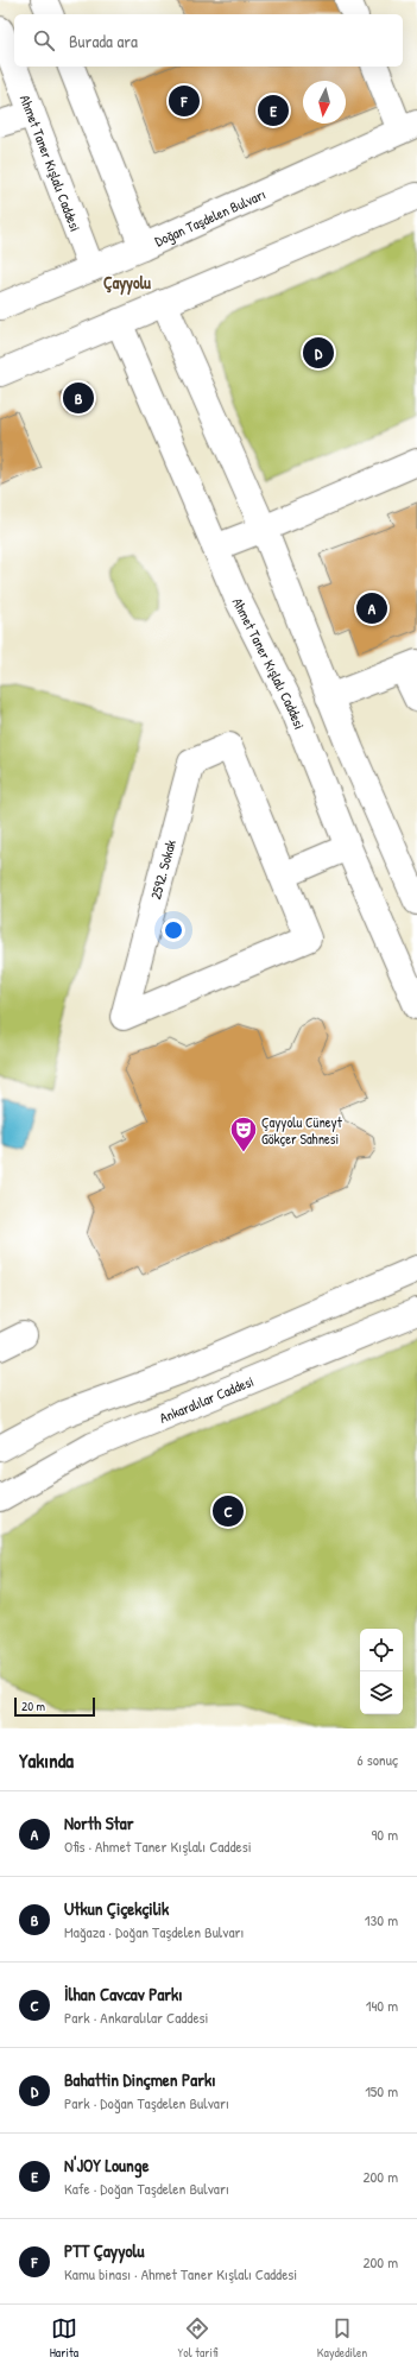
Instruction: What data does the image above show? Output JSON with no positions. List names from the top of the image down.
{
  "streets": {
    "street": [
      "Ahmet Taner Kışlalı Caddesi",
      "Doğan Taşdelen Bulvarı",
      "2592. Sokak",
      "Ankaralılar Caddesi"
    ]
  },
  "crossings": [
    ["Ahmet Taner Kışlalı Caddesi", "Doğan Taşdelen Bulvarı"]
  ],
  "districts": ["Çayyolu"],
  "places": {
    "theatre": ["Çayyolu Cüneyt Gökçer Sahnesi"]
  },
  "scale_bar": "20 m",
  "north": "bottom",
  "page": {
    "search": "Burada ara",
    "pins": [
      "F",
      "E",
      "D",
      "B",
      "A",
      "C"
    ],
    "scale": "20 m",
    "heading": ["Yakında", "6 sonuç"],
    "list": [
      {
        "mark": "A",
        "name": "North Star",
        "note": "Ofis · Ahmet Taner Kışlalı Caddesi",
        "value": "90 m"
      },
      {
        "mark": "B",
        "name": "Utkun Çiçekçilik",
        "note": "Mağaza · Doğan Taşdelen Bulvarı",
        "value": "130 m"
      },
      {
        "mark": "C",
        "name": "İlhan Cavcav Parkı",
        "note": "Park · Ankaralılar Caddesi",
        "value": "140 m"
      },
      {
        "mark": "D",
        "name": "Bahattin Dinçmen Parkı",
        "note": "Park · Doğan Taşdelen Bulvarı",
        "value": "150 m"
      },
      {
        "mark": "E",
        "name": "N'JOY Lounge",
        "note": "Kafe · Doğan Taşdelen Bulvarı",
        "value": "200 m"
      },
      {
        "mark": "F",
        "name": "PTT Çayyolu",
        "note": "Kamu binası · Ahmet Taner Kışlalı Caddesi",
        "value": "200 m"
      }
    ],
    "nav": ["Harita", "Yol tarifi", "Kaydedilen"]
  }
}
